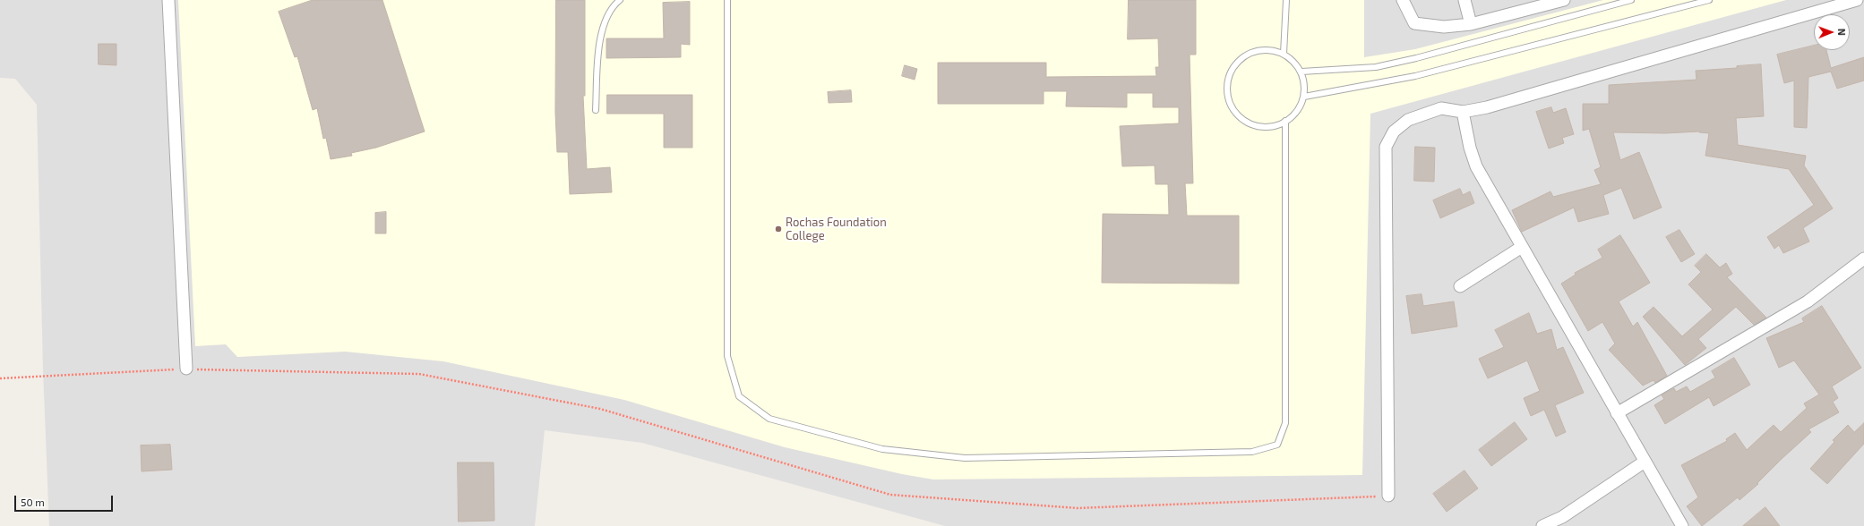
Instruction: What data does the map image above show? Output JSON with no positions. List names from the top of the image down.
{
  "places": ["Rochas Foundation College"],
  "scale_bar": "50 m",
  "north": "right"
}
